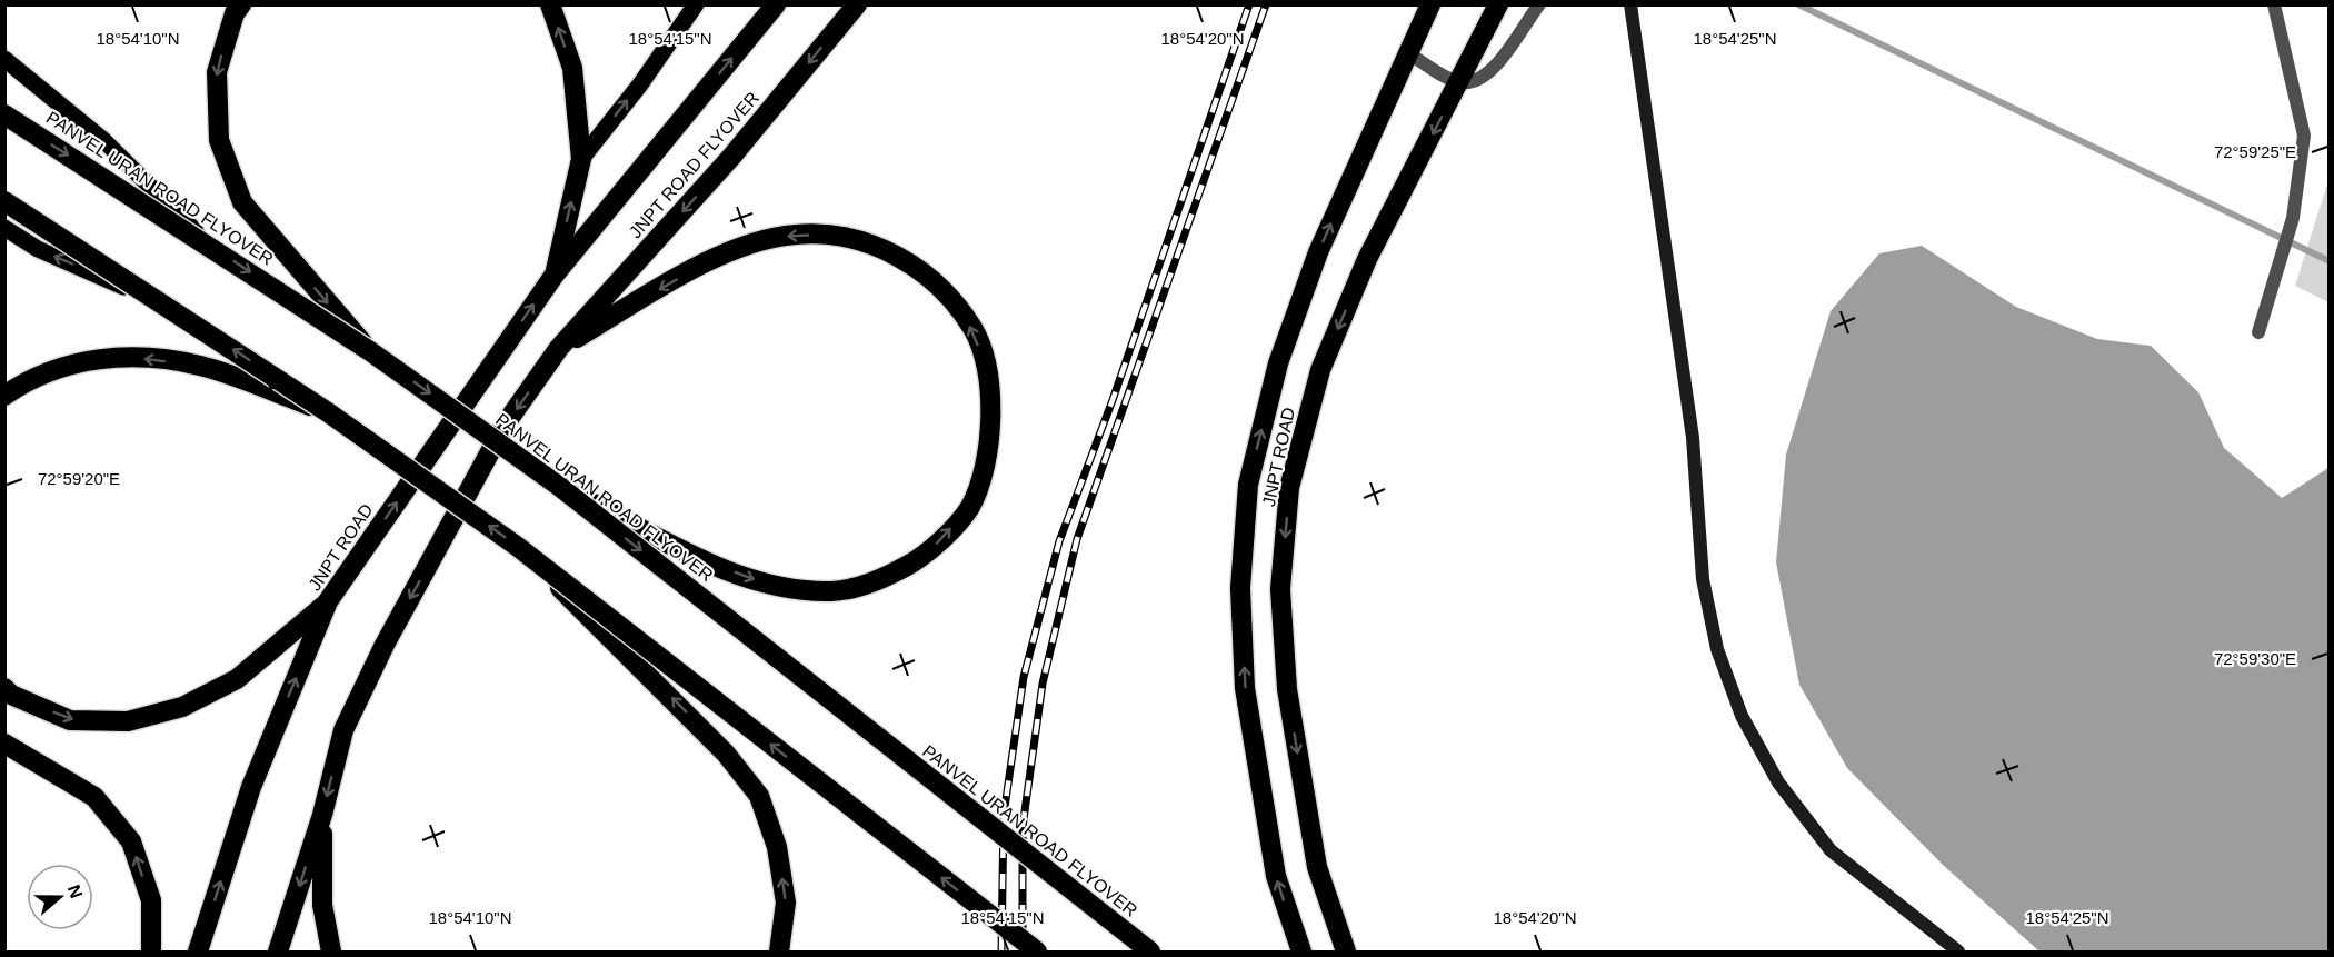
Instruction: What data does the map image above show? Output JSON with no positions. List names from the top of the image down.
{
  "streets": {
    "highway": ["JNPT ROAD FLYOVER", "PANVEL URAN ROAD FLYOVER", "JNPT ROAD"]
  },
  "crossings": [
    ["JNPT ROAD FLYOVER", "JNPT ROAD"]
  ],
  "north": "right",
  "coordinates": [
    "18°54'10\"N",
    "18°54'15\"N",
    "18°54'20\"N",
    "18°54'25\"N",
    "72°59'25\"E",
    "72°59'20\"E",
    "72°59'30\"E"
  ]
}
